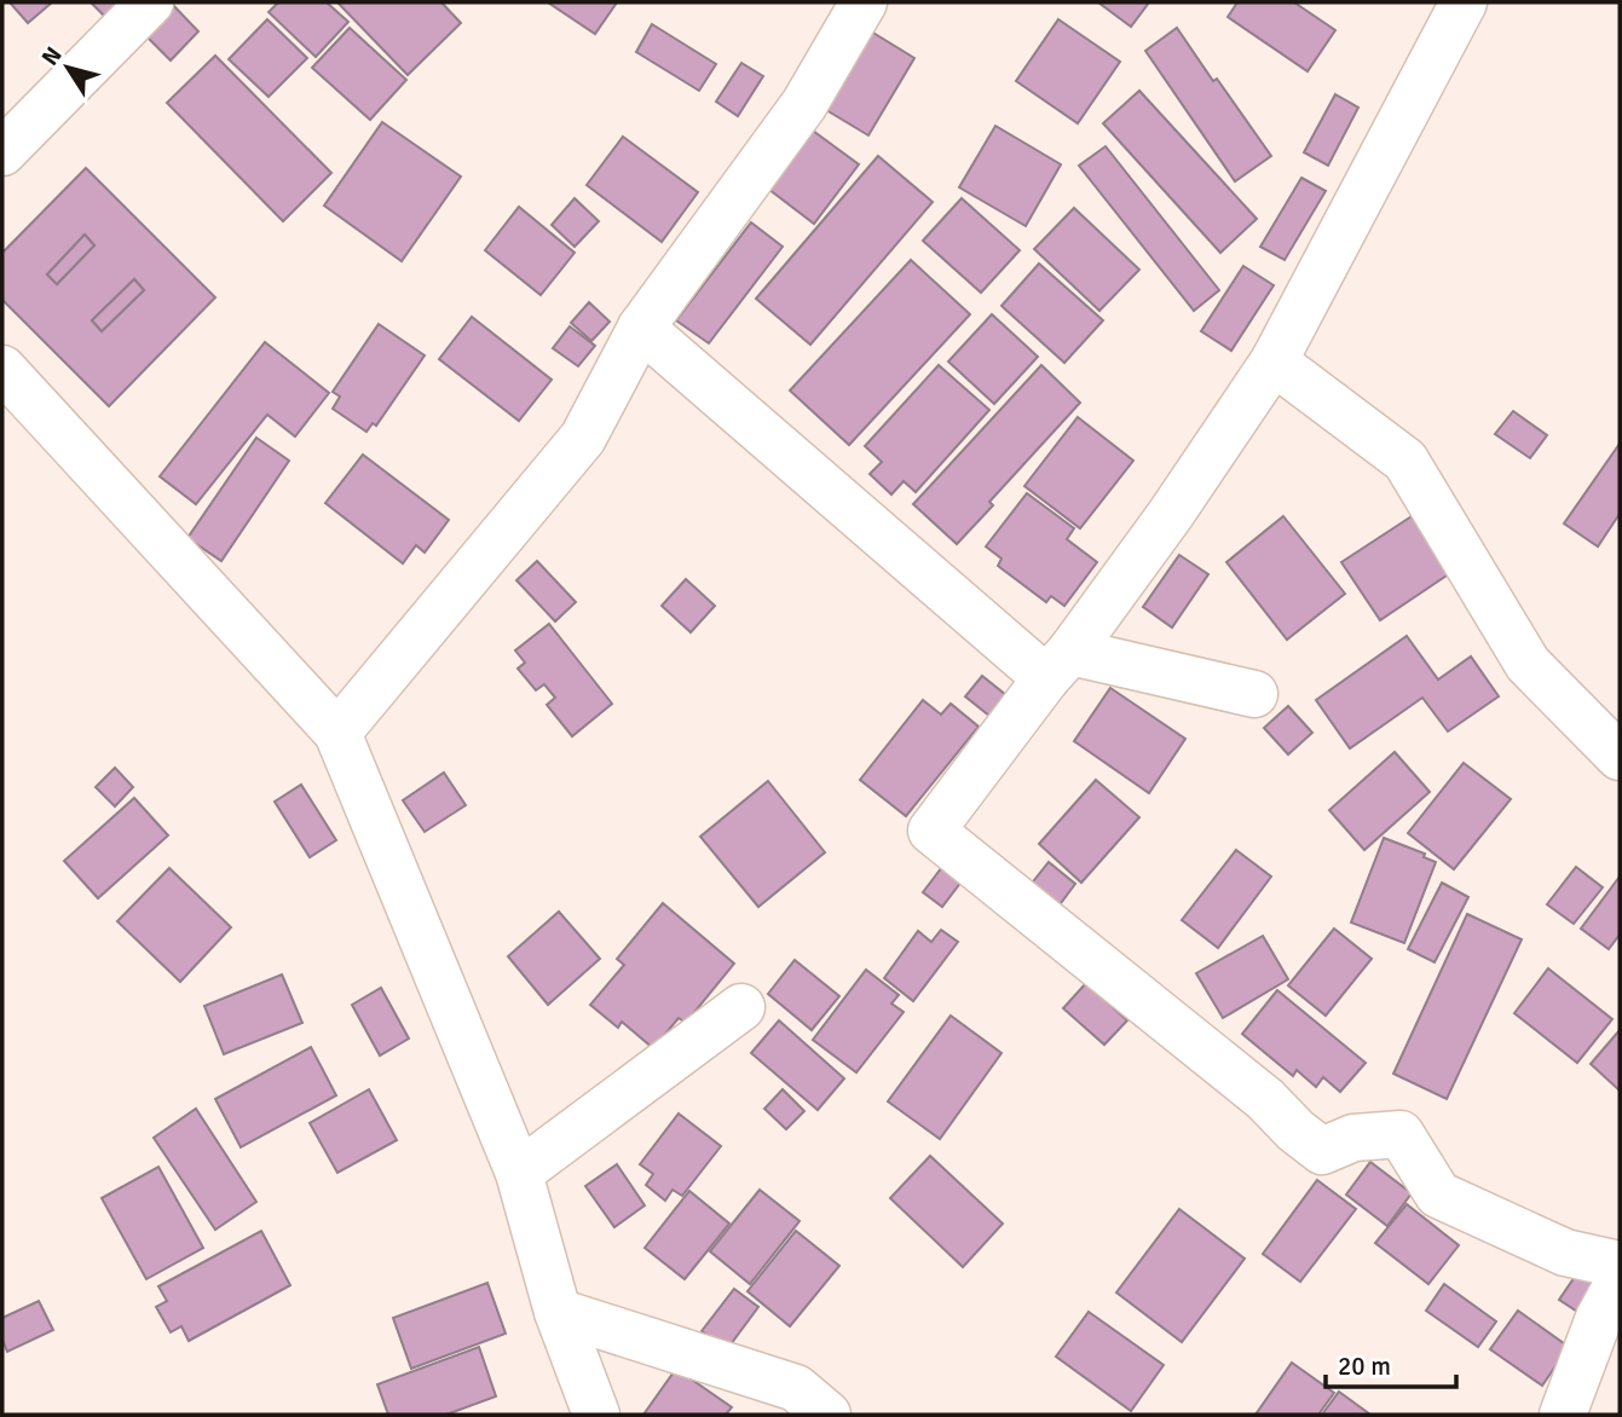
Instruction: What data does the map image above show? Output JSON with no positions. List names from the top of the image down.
{
  "scale_bar": "20 m",
  "north": "top left"
}
